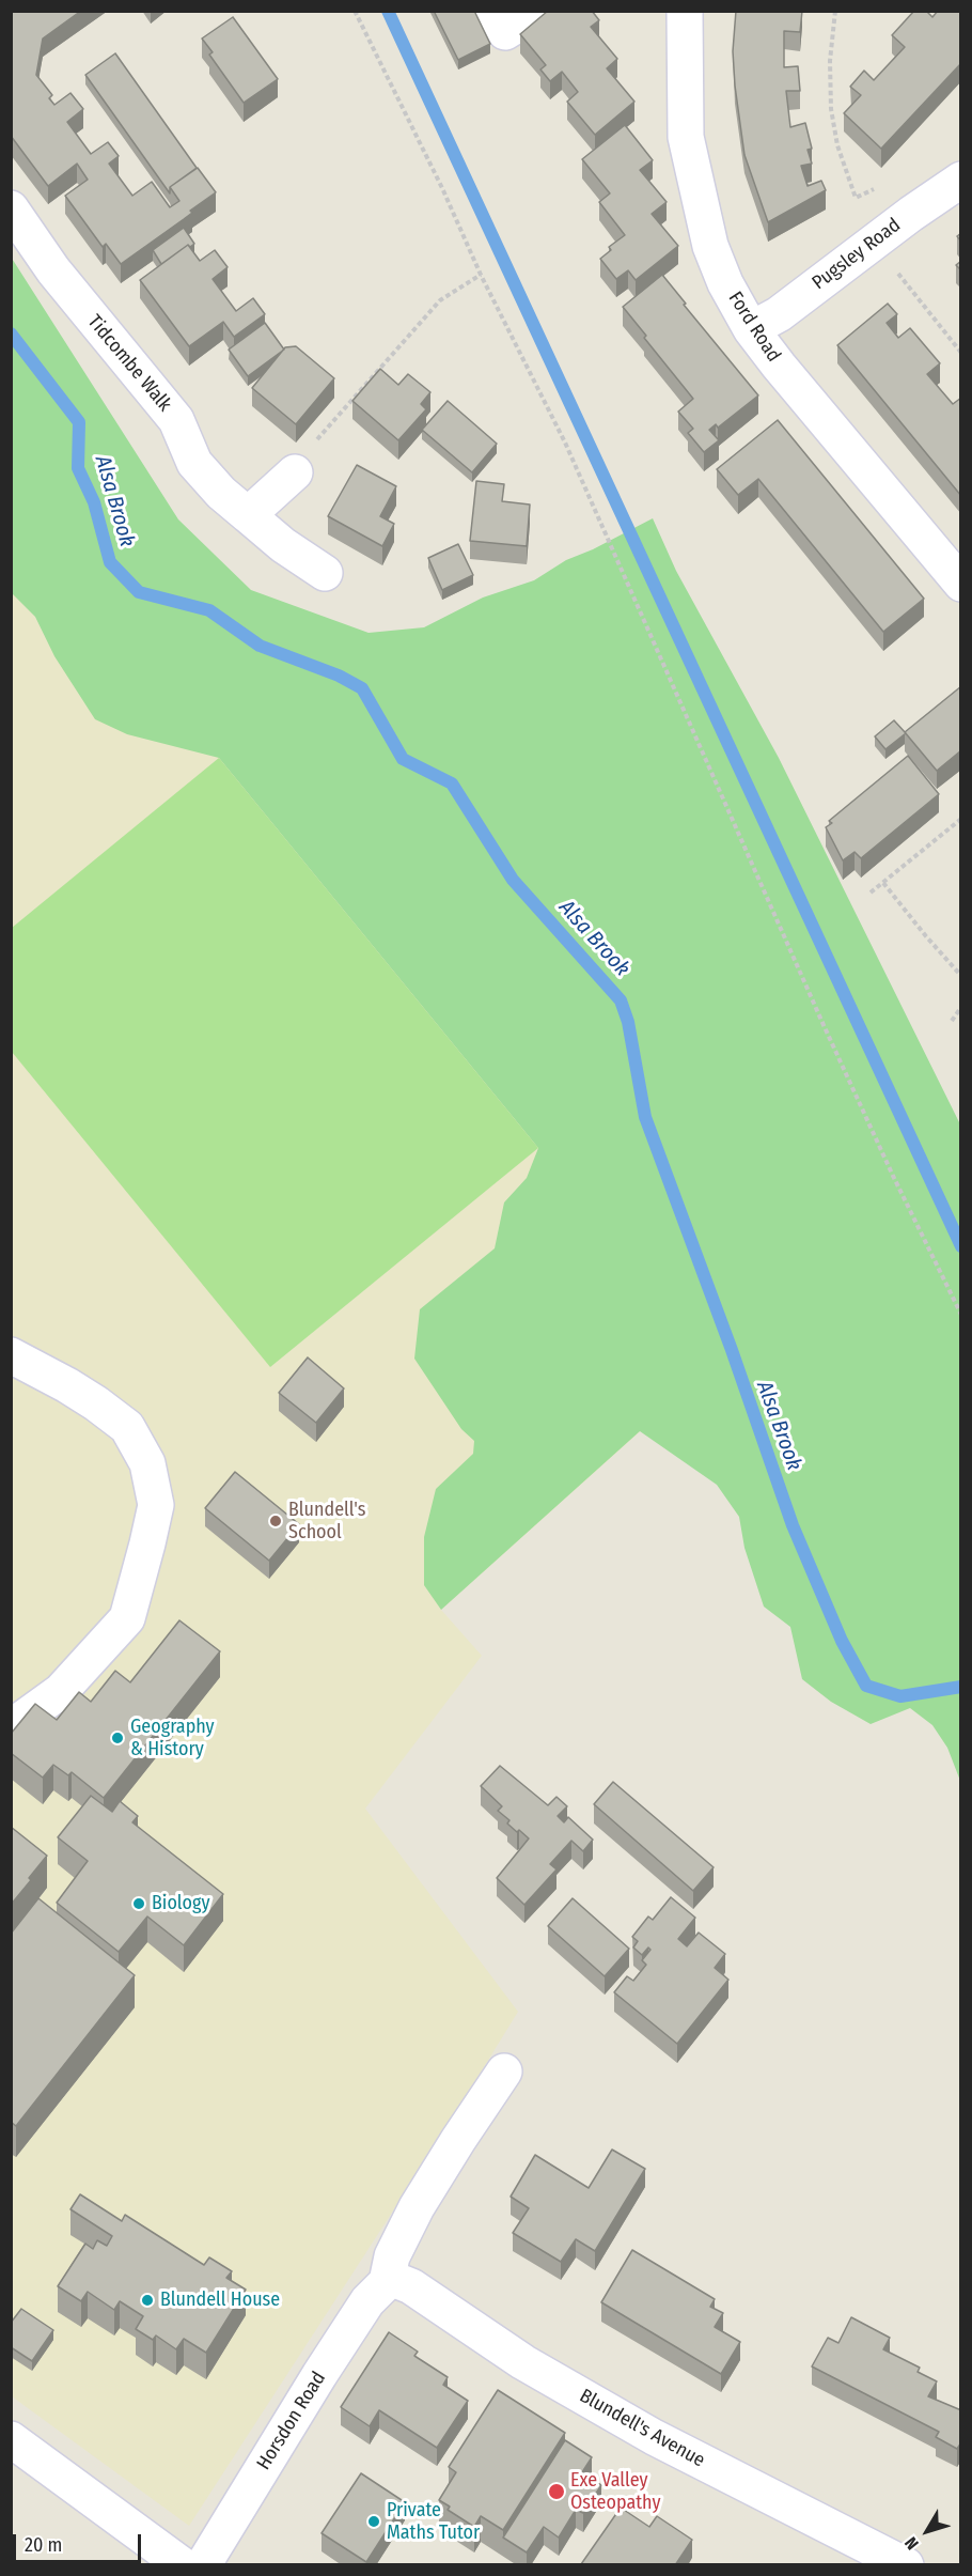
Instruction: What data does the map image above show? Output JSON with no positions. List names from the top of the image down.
{
  "streets": {
    "street": [
      "Pugsley Road",
      "Ford Road",
      "Tidcombe Walk",
      "Horsdon Road",
      "Blundell's Avenue"
    ]
  },
  "crossings": [
    ["Pugsley Road", "Ford Road"],
    ["Horsdon Road", "Blundell's Avenue"]
  ],
  "water": ["Alsa Brook"],
  "places": [
    "Blundell's School",
    "Geography & History",
    "Biology",
    "Blundell House",
    "Exe Valley Osteopathy",
    "Private Maths Tutor"
  ],
  "scale_bar": "20 m",
  "north": "bottom left"
}
